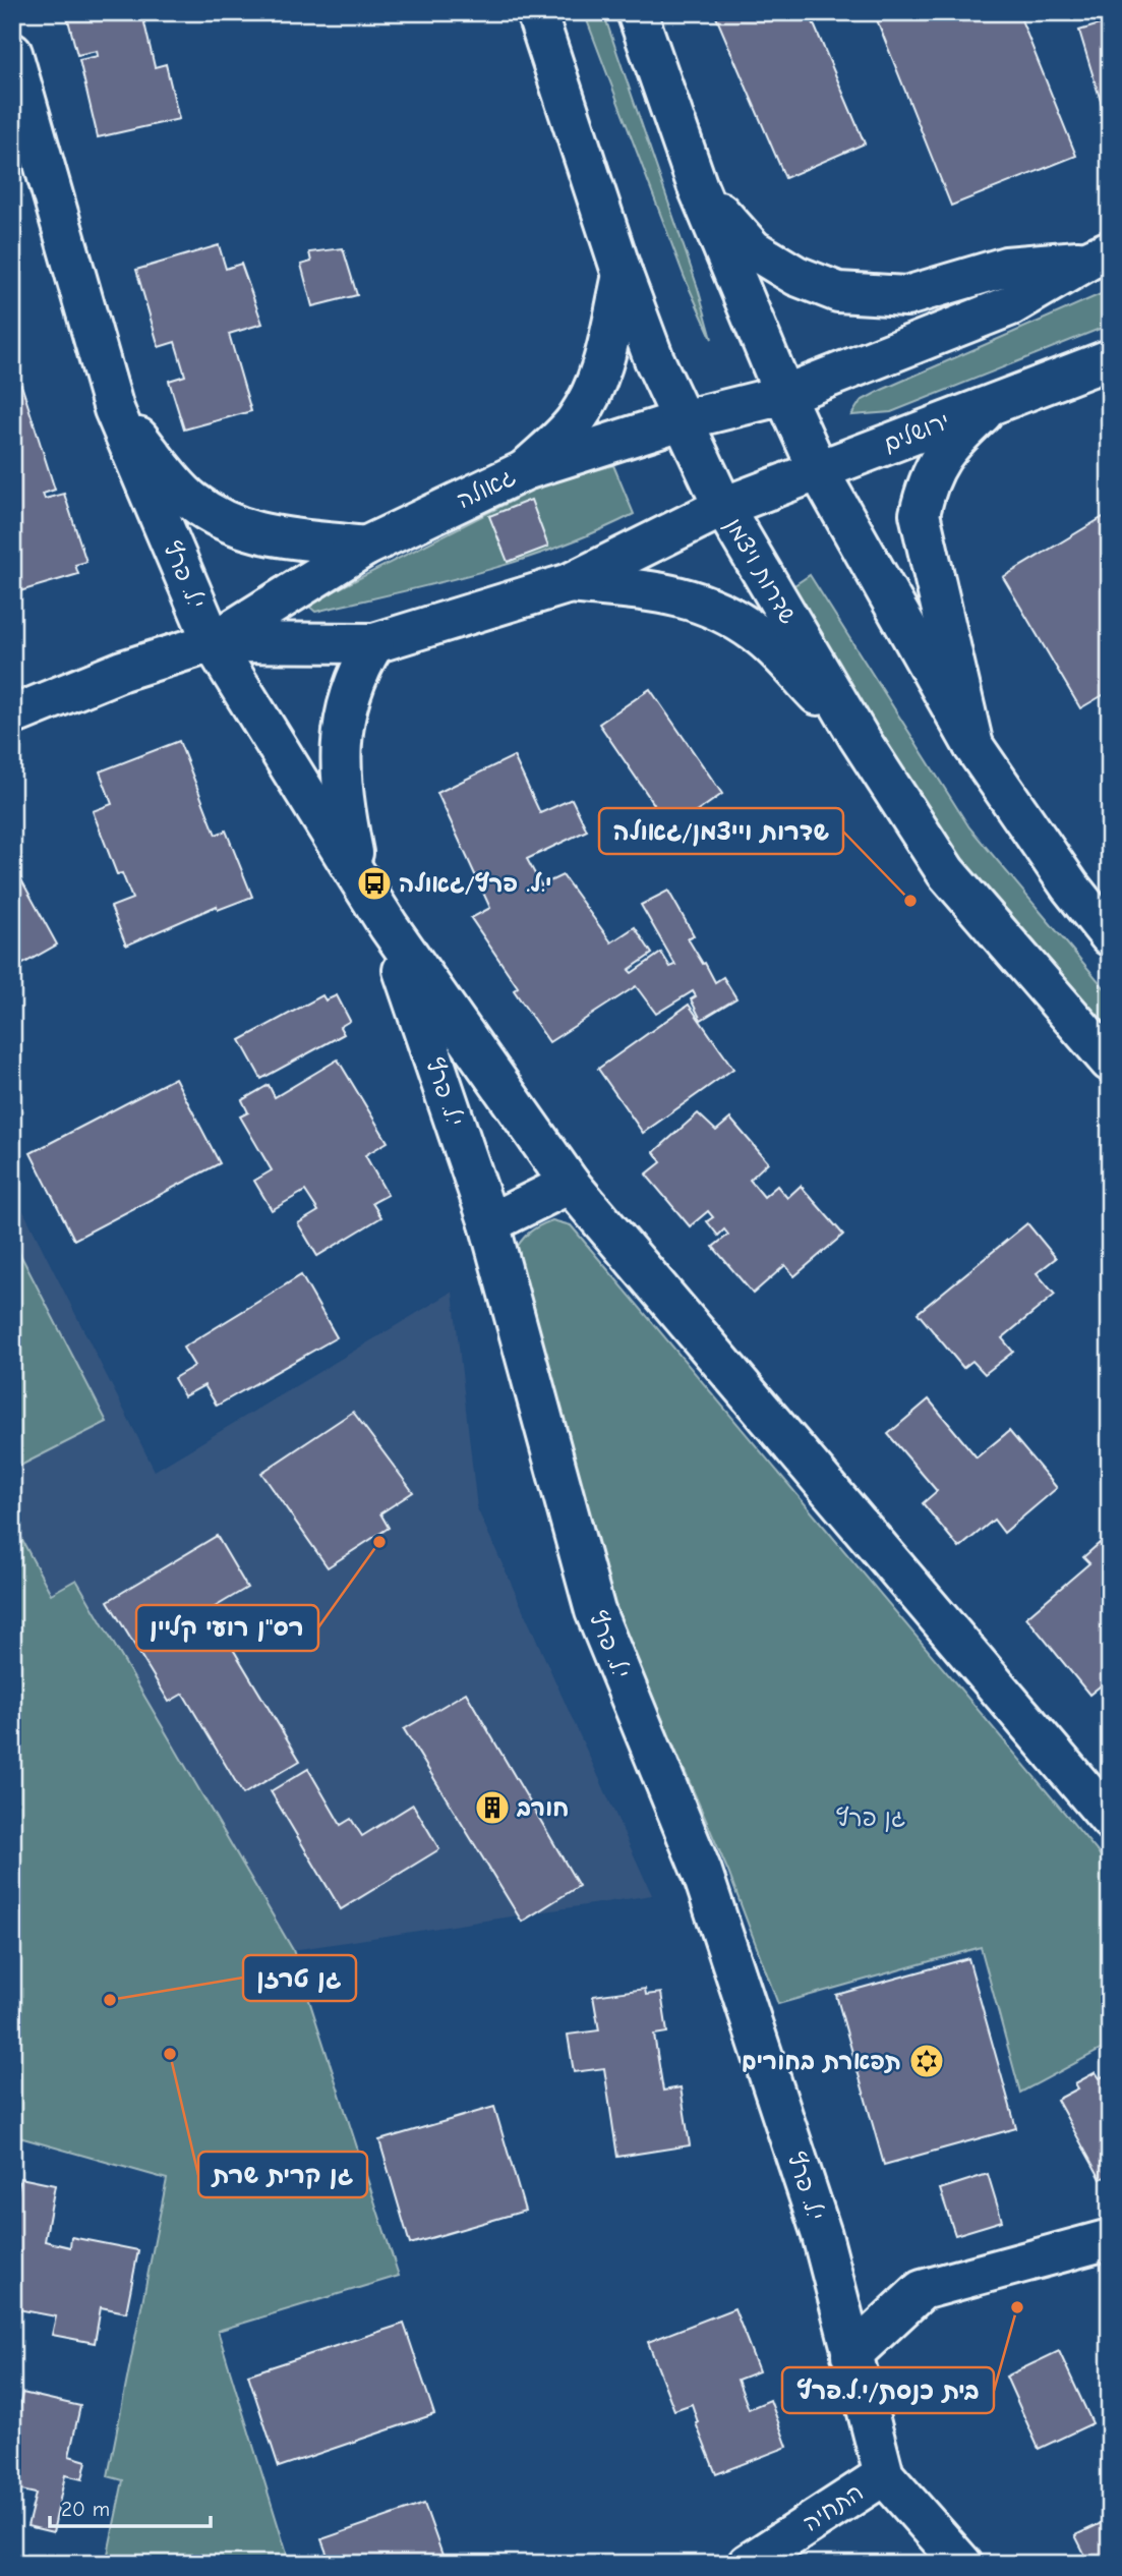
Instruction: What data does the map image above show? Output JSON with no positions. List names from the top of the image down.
{
  "streets": {
    "street": [
      "ירושלים",
      "גאולה",
      "שדרות ויצמן",
      "י.ל. פרץ",
      "התחיה"
    ]
  },
  "crossings": [
    ["ירושלים", "גאולה"],
    ["ירושלים", "שדרות ויצמן"],
    ["גאולה", "שדרות ויצמן"],
    ["גאולה", "י.ל. פרץ"],
    ["י.ל. פרץ", "התחיה"]
  ],
  "parks": ["גן פרץ"],
  "places": {
    "bus stop": ["י.ל. פרץ/גאולה"],
    "other": [
      "שדרות וייצמן/גאולה",
      "רס\"ן רועי קליין",
      "גן טרזן",
      "גן קרית שרת",
      "בית כנסת/י.ל.פרץ"
    ],
    "building": ["חורב"],
    "synagogue": ["תפארת בחורים"]
  },
  "scale_bar": "20 m"
}
